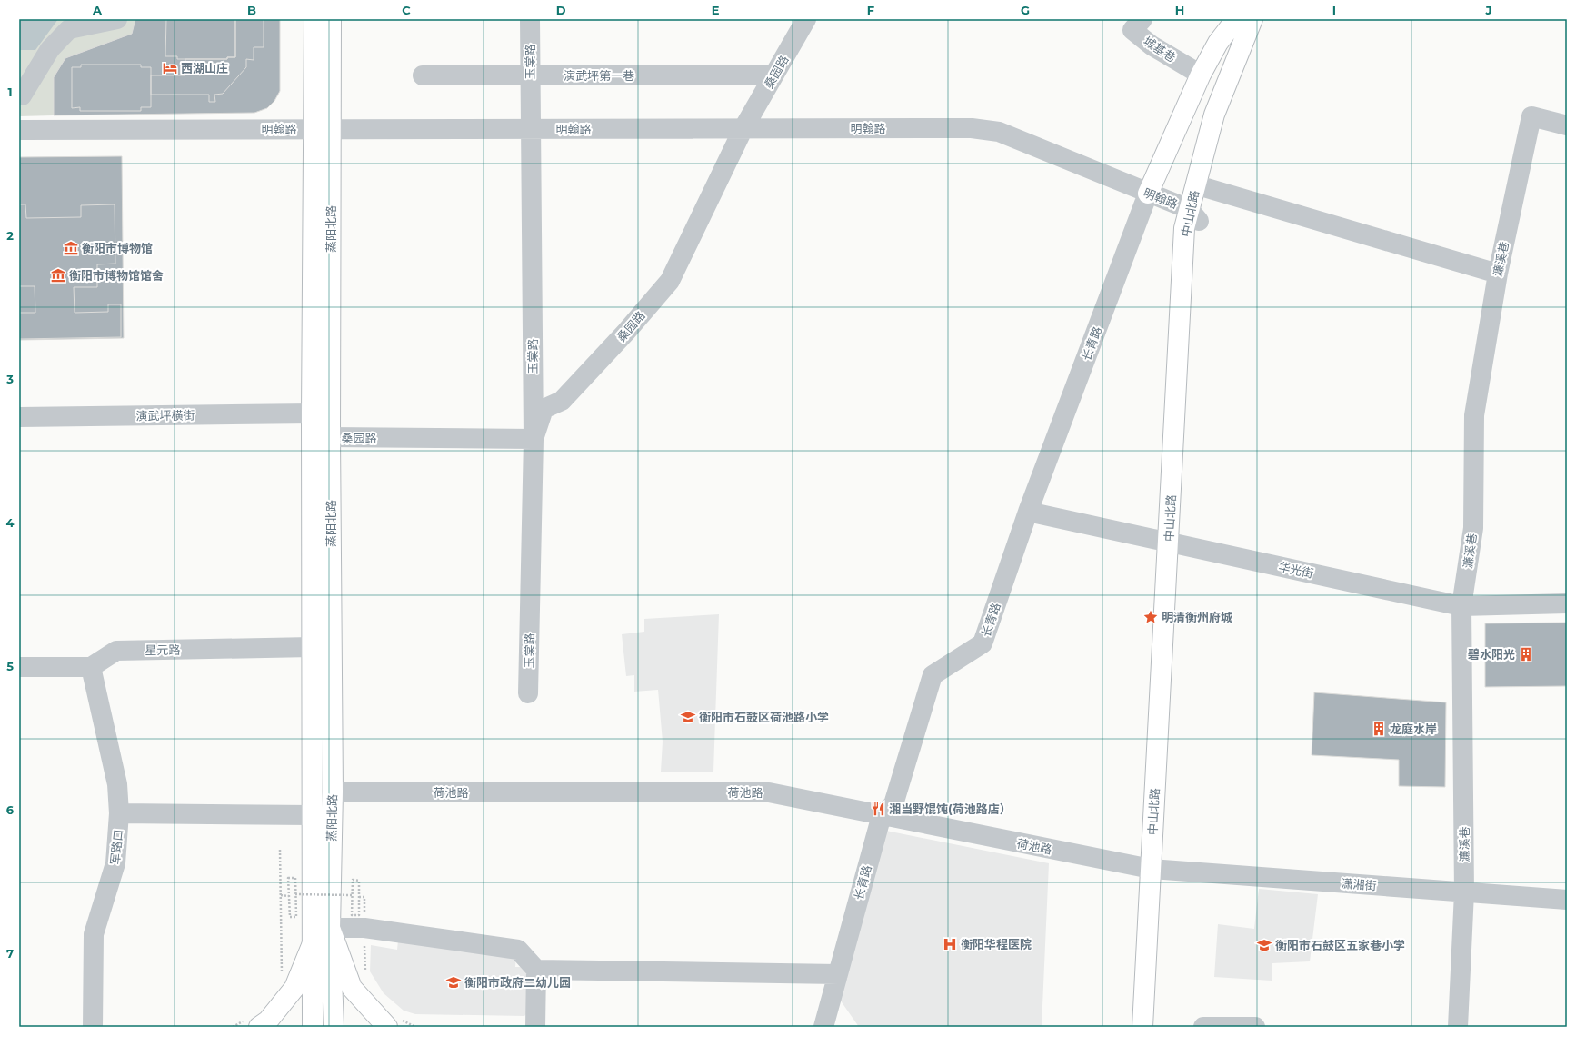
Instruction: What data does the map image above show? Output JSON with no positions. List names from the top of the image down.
{
  "streets": {
    "main road": ["中山北路", "蒸阳北路"],
    "street": [
      "城基巷",
      "玉棠路",
      "桑园路",
      "演武坪第一巷",
      "明翰路",
      "濂溪巷",
      "长青路",
      "演武坪横街",
      "华光街",
      "星元路",
      "荷池路",
      "军路口",
      "潇湘街"
    ]
  },
  "crossings": [
    ["玉棠路", "桑园路"],
    ["玉棠路", "演武坪第一巷"],
    ["玉棠路", "明翰路"],
    ["桑园路", "演武坪第一巷"],
    ["桑园路", "明翰路"],
    ["桑园路", "蒸阳北路"],
    ["明翰路", "中山北路"],
    ["明翰路", "蒸阳北路"],
    ["明翰路", "长青路"],
    ["中山北路", "华光街"],
    ["中山北路", "荷池路"],
    ["中山北路", "潇湘街"],
    ["蒸阳北路", "演武坪横街"],
    ["蒸阳北路", "星元路"],
    ["蒸阳北路", "荷池路"],
    ["濂溪巷", "华光街"],
    ["濂溪巷", "潇湘街"],
    ["长青路", "华光街"],
    ["长青路", "荷池路"],
    ["星元路", "军路口"],
    ["荷池路", "潇湘街"]
  ],
  "places": {
    "hotel": ["西湖山庄"],
    "museum": ["衡阳市博物馆", "衡阳市博物馆馆舍"],
    "place": ["明清衡州府城"],
    "building": ["碧水阳光", "龙庭水岸"],
    "school or university": ["衡阳市石鼓区荷池路小学", "衡阳市石鼓区五家巷小学", "衡阳市政府二幼儿园"],
    "restaurant": ["湘当野馄饨(荷池路店）"],
    "hospital": ["衡阳华程医院"]
  },
  "grid": {
    "columns": [
      "A",
      "B",
      "C",
      "D",
      "E",
      "F",
      "G",
      "H",
      "I",
      "J"
    ],
    "rows": [
      "1",
      "2",
      "3",
      "4",
      "5",
      "6",
      "7"
    ]
  }
}
